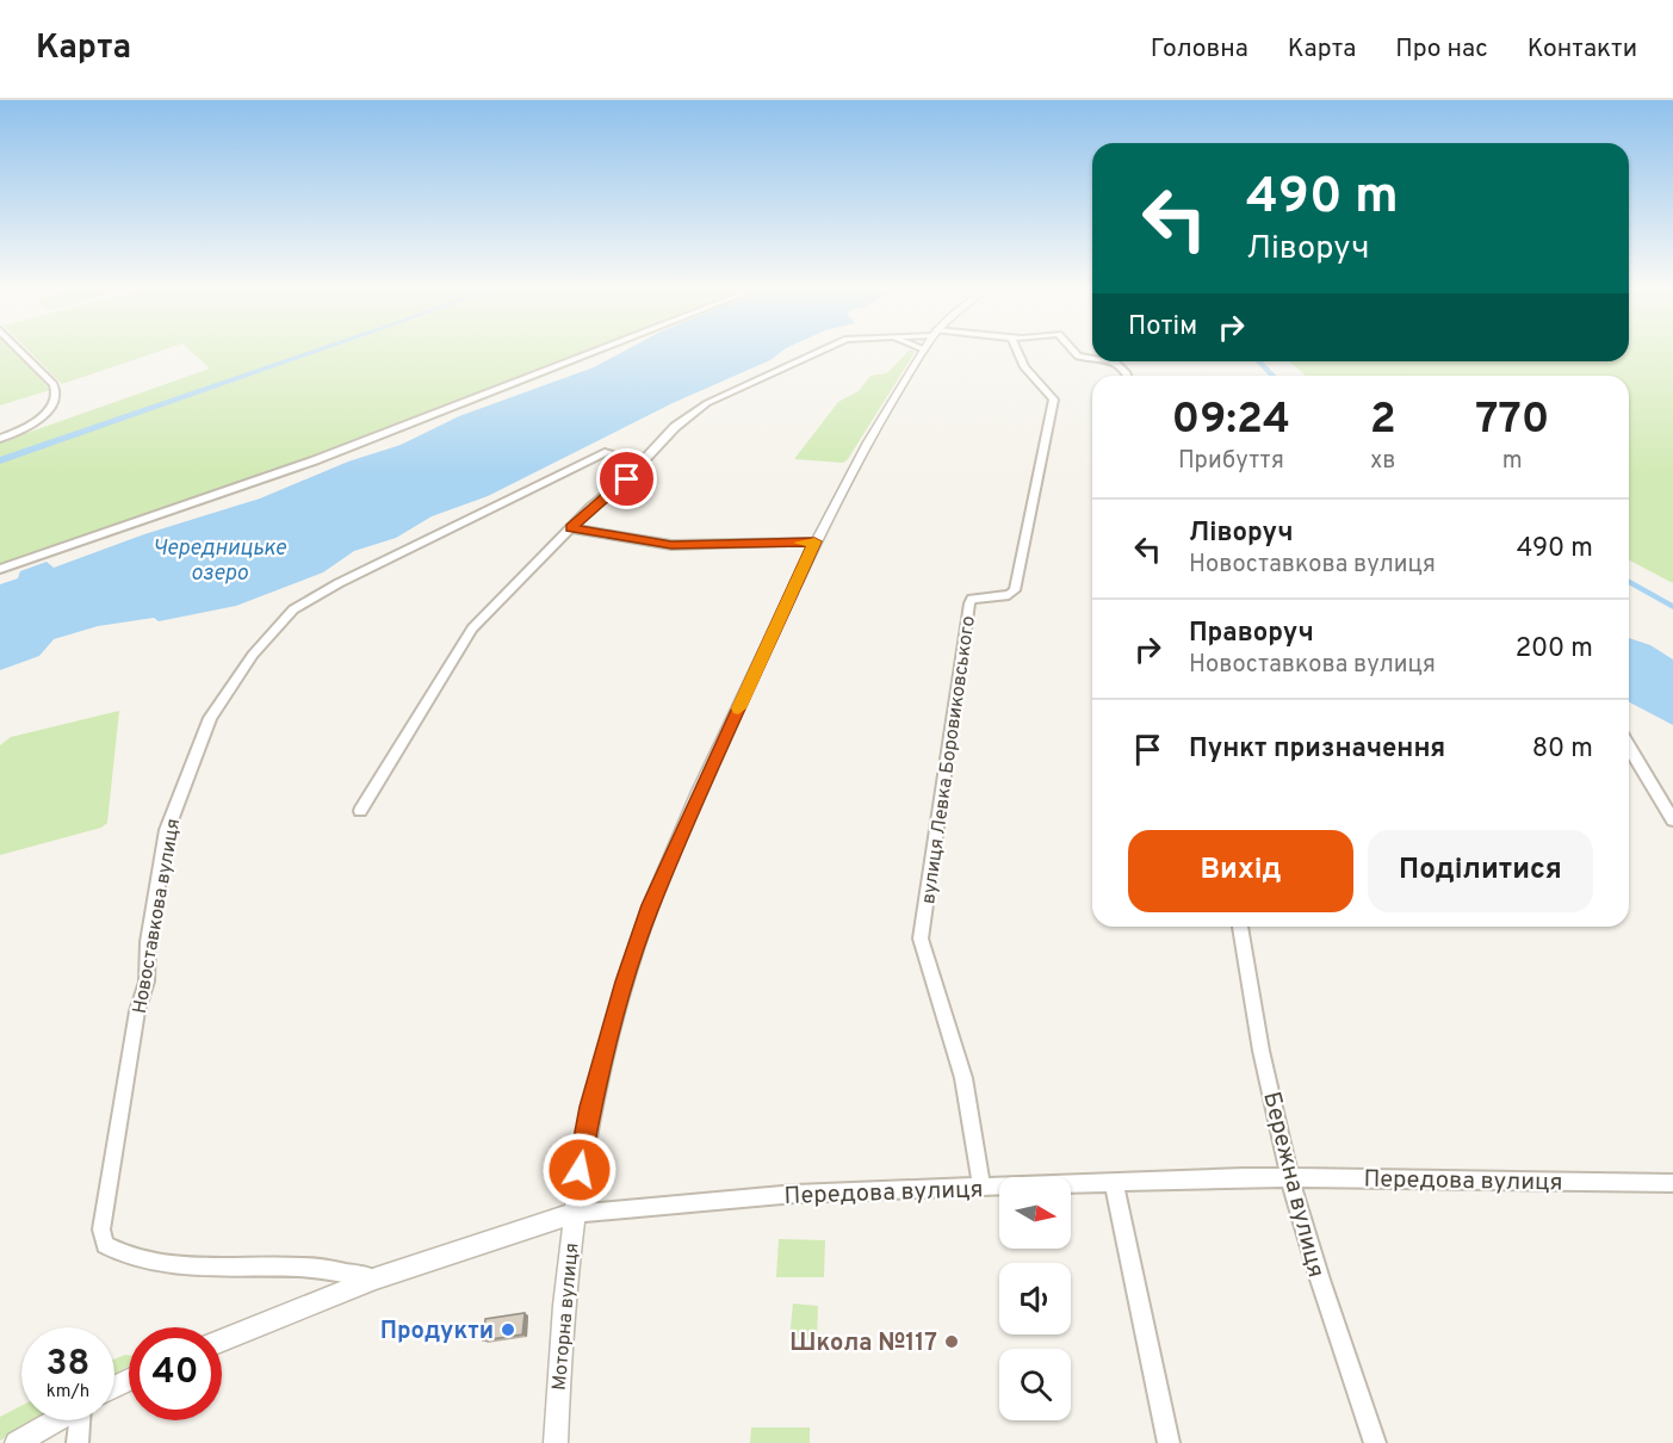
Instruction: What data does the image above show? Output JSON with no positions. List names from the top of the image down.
{
  "streets": {
    "street": [
      "вулиця Левка Боровиковського",
      "Новоставкова вулиця",
      "Передова вулиця",
      "Бережна вулиця",
      "Моторна вулиця"
    ]
  },
  "crossings": [
    ["вулиця Левка Боровиковського", "Передова вулиця"],
    ["Новоставкова вулиця", "Передова вулиця"],
    ["Передова вулиця", "Бережна вулиця"],
    ["Передова вулиця", "Моторна вулиця"]
  ],
  "water": ["Чередницьке озеро"],
  "places": ["Продукти", "Школа №117"],
  "north": "right",
  "page": {
    "header": "Карта",
    "nav": [
      "Головна",
      "Карта",
      "Про нас",
      "Контакти"
    ],
    "turn": ["490 m", "Ліворуч"],
    "then": "Потім",
    "eta": [
      "09:24",
      "Прибуття",
      "2",
      "хв",
      "770",
      "m"
    ],
    "list": [
      {
        "name": "Ліворуч",
        "note": "Новоставкова вулиця",
        "value": "490 m"
      },
      {
        "name": "Праворуч",
        "note": "Новоставкова вулиця",
        "value": "200 m"
      },
      {
        "name": "Пункт призначення",
        "value": "80 m"
      }
    ],
    "buttons": ["Вихід", "Поділитися"],
    "speed": "38 km/h",
    "limit": "40"
  }
}
